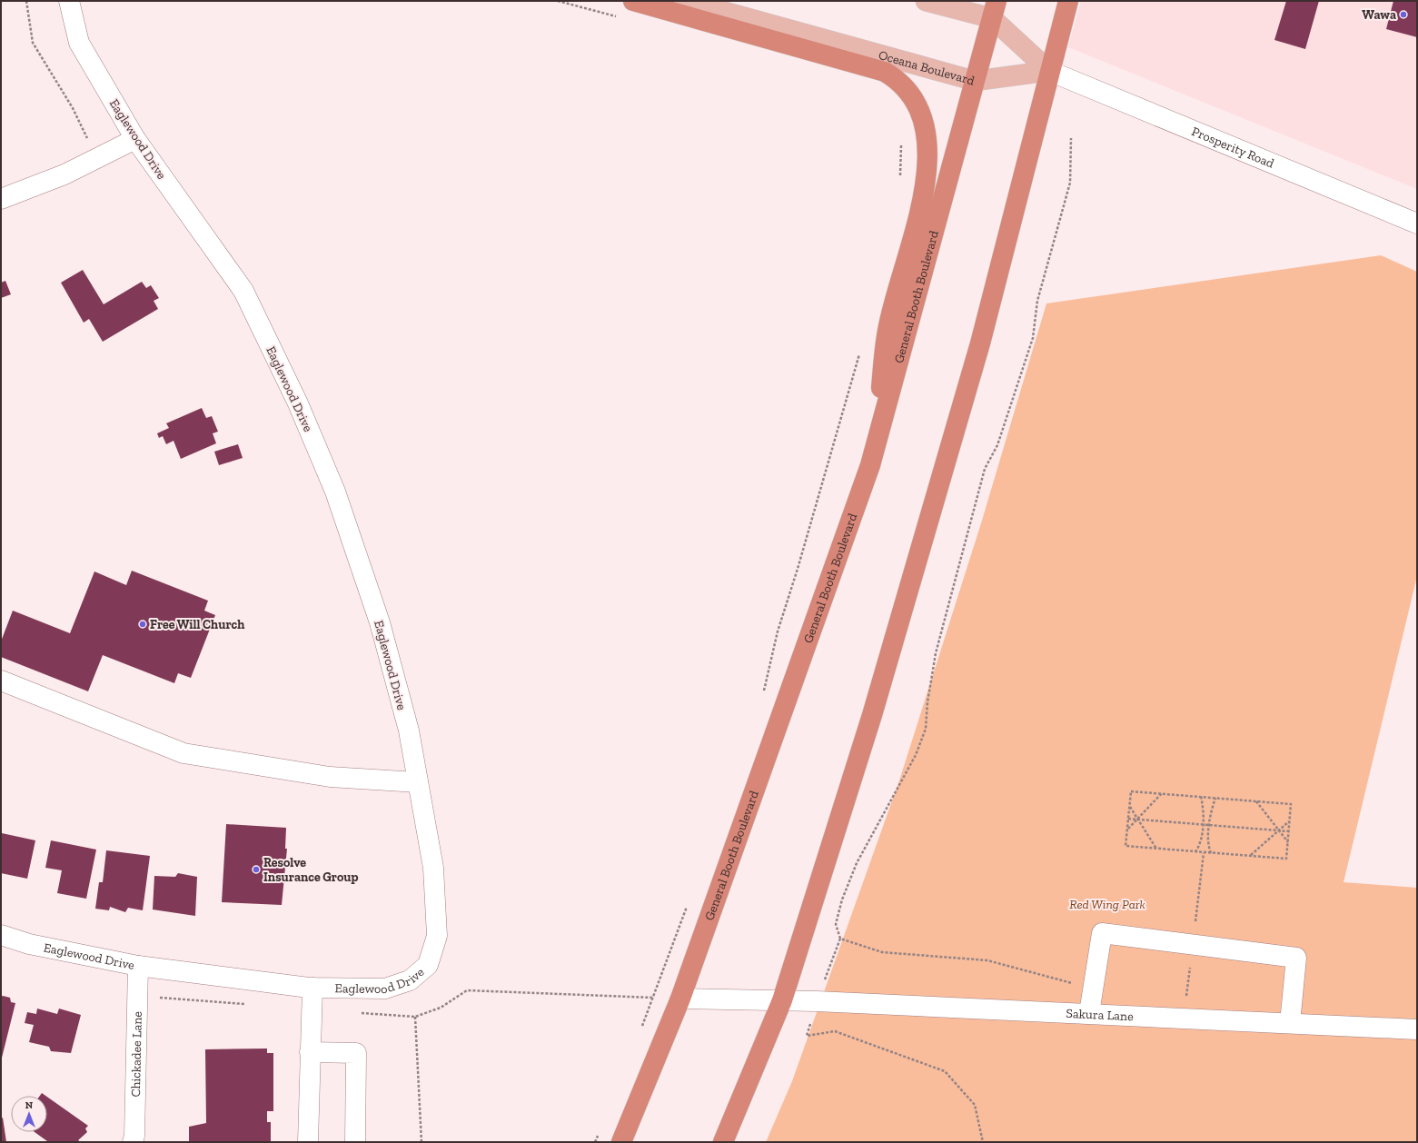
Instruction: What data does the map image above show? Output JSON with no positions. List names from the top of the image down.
{
  "streets": {
    "highway": ["General Booth Boulevard"],
    "main road": ["Oceana Boulevard"],
    "street": [
      "Eaglewood Drive",
      "Prosperity Road",
      "Sakura Lane",
      "Chickadee Lane"
    ]
  },
  "crossings": [
    ["Oceana Boulevard", "Prosperity Road"],
    ["Oceana Boulevard", "General Booth Boulevard"],
    ["Eaglewood Drive", "Chickadee Lane"],
    ["General Booth Boulevard", "Sakura Lane"]
  ],
  "parks": ["Red Wing Park"],
  "places": ["Wawa", "Free Will Church", "Resolve Insurance Group"],
  "north": "top"
}
